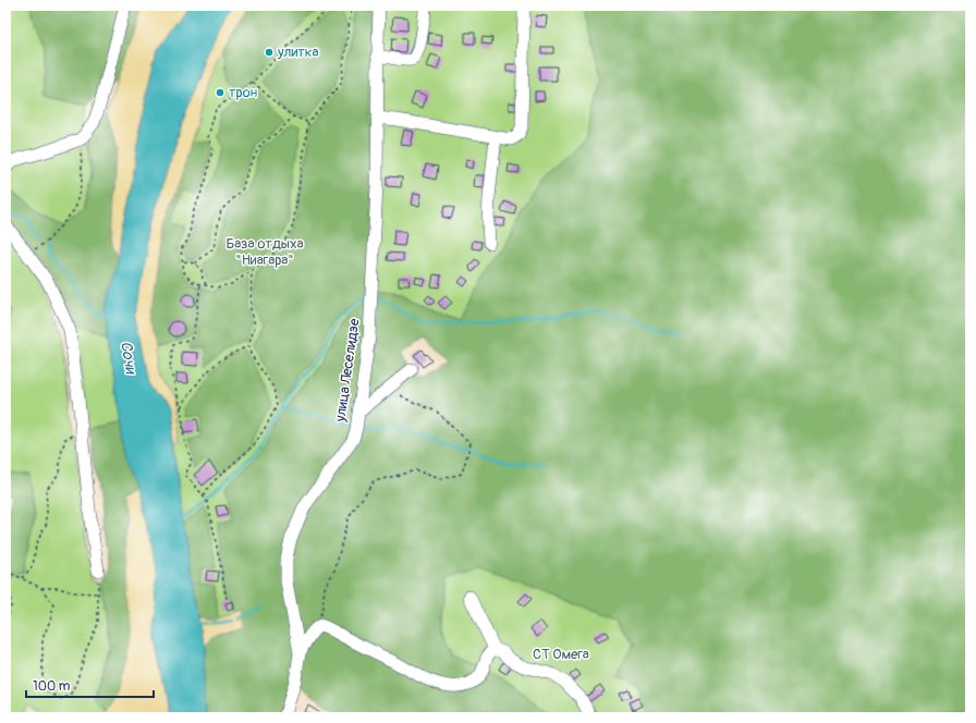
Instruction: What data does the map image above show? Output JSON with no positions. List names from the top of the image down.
{
  "streets": {
    "street": ["улица Леселидзе"]
  },
  "water": ["Сочи"],
  "parks": ["База отдыха \"Ниагара\"", "СТ Омега"],
  "places": ["улитка", "трон"],
  "scale_bar": "100 m"
}
